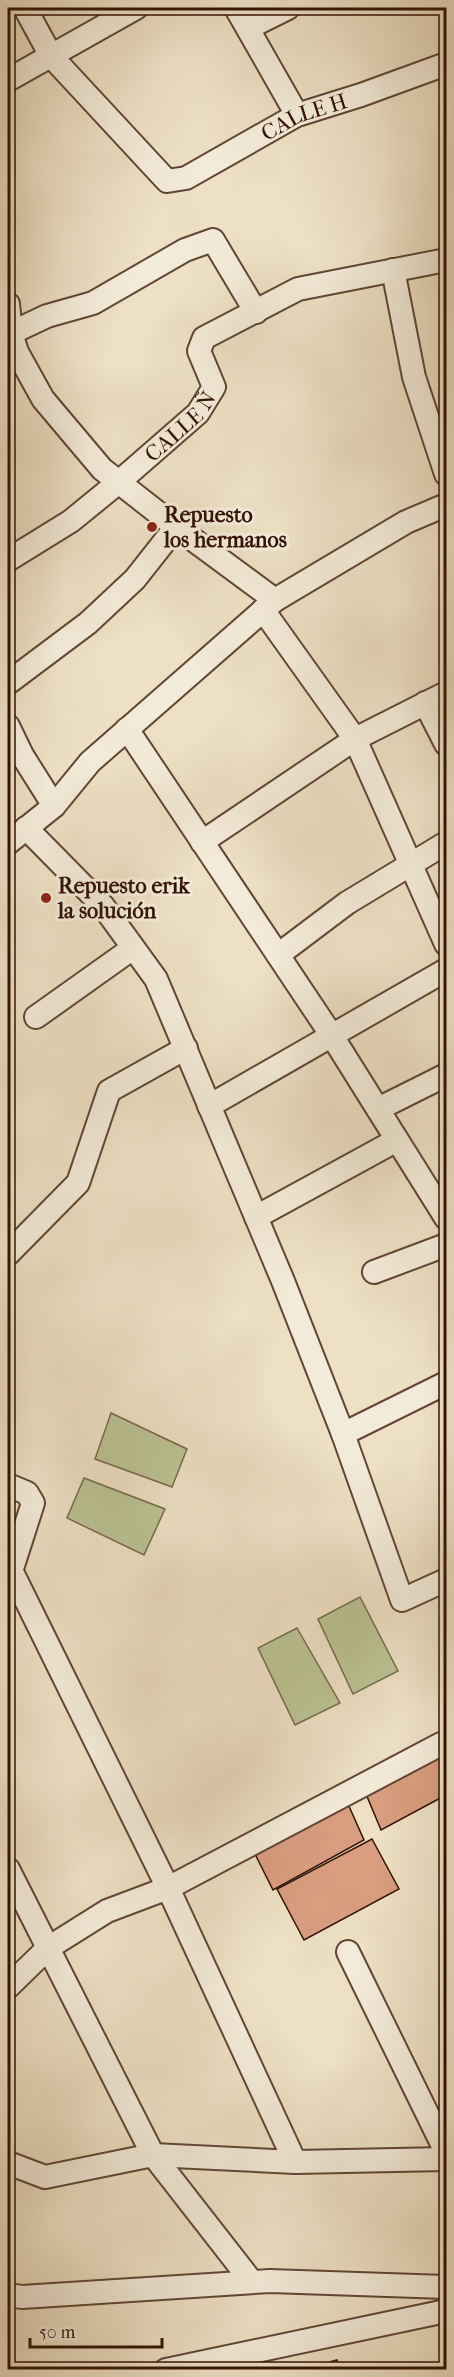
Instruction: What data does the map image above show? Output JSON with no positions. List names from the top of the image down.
{
  "streets": {
    "street": ["CALLE H", "CALLE Ñ"]
  },
  "places": ["Repuesto los hermanos", "Repuesto erik la solución"],
  "scale_bar": "50 m"
}
